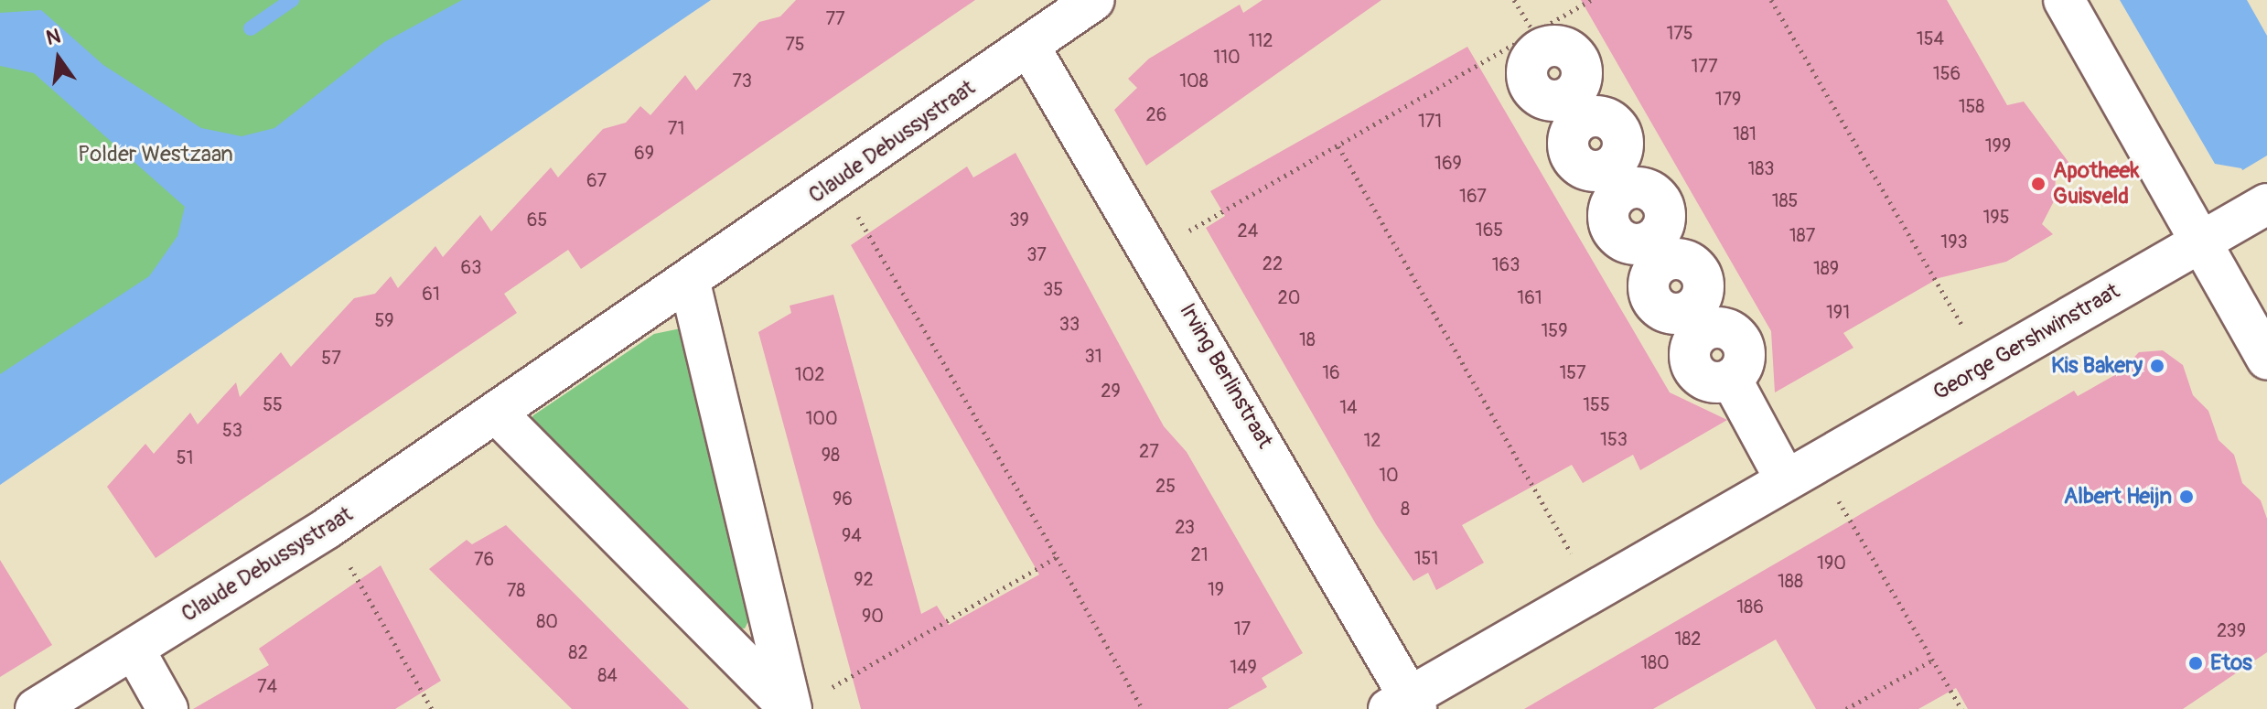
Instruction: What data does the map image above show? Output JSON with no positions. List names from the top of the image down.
{
  "streets": {
    "street": ["Claude Debussystraat", "George Gershwinstraat", "Irving Berlinstraat"]
  },
  "crossings": [
    ["Claude Debussystraat", "Irving Berlinstraat"],
    ["George Gershwinstraat", "Irving Berlinstraat"]
  ],
  "parks": ["Polder Westzaan"],
  "places": [
    "Apotheek Guisveld",
    "Kis Bakery",
    "Albert Heijn",
    "Etos"
  ],
  "house_numbers": [
    "77",
    "175",
    "154",
    "112",
    "75",
    "110",
    "177",
    "156",
    "73",
    "108",
    "179",
    "158",
    "26",
    "171",
    "71",
    "181",
    "199",
    "69",
    "169",
    "183",
    "67",
    "167",
    "185",
    "195",
    "65",
    "39",
    "165",
    "24",
    "187",
    "193",
    "37",
    "22",
    "163",
    "63",
    "189",
    "35",
    "61",
    "20",
    "161",
    "191",
    "59",
    "33",
    "159",
    "18",
    "31",
    "57",
    "16",
    "157",
    "102",
    "29",
    "55",
    "155",
    "14",
    "100",
    "53",
    "153",
    "12",
    "27",
    "98",
    "51",
    "10",
    "25",
    "96",
    "8",
    "23",
    "94",
    "21",
    "151",
    "76",
    "190",
    "92",
    "188",
    "19",
    "78",
    "186",
    "90",
    "80",
    "17",
    "239",
    "182",
    "82",
    "180",
    "149",
    "84",
    "74"
  ],
  "north": "top"
}
